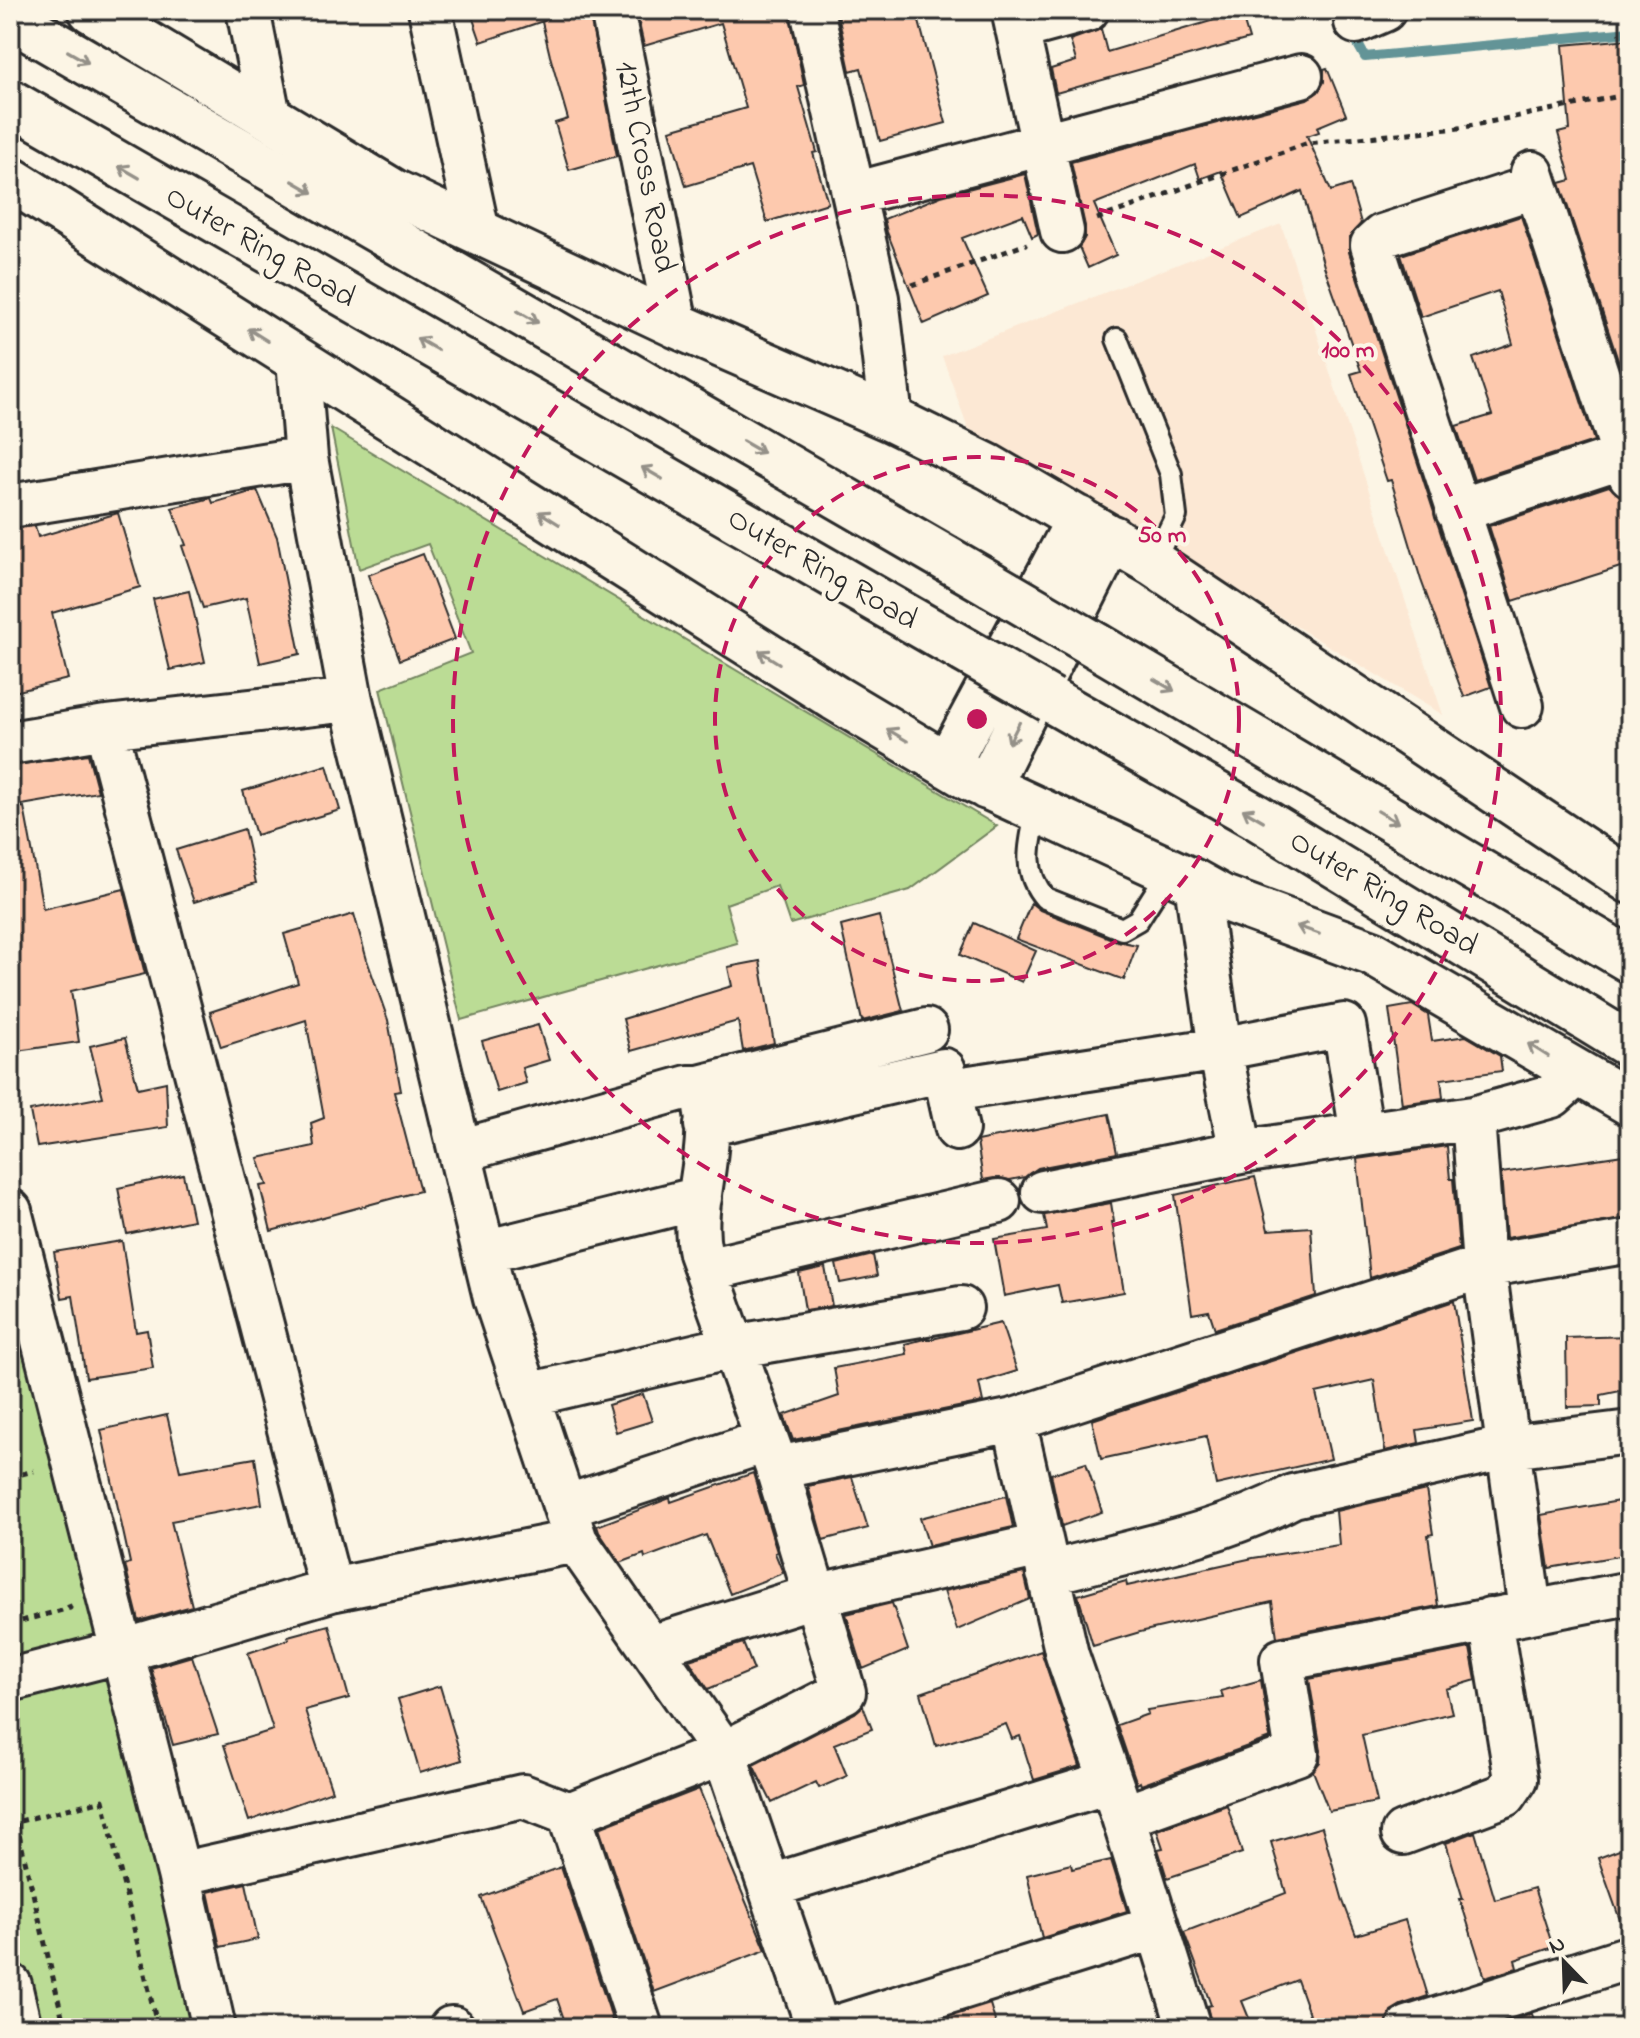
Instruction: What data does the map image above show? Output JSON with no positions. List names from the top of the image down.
{
  "streets": {
    "main road": ["Outer Ring Road"],
    "street": ["12th Cross Road"]
  },
  "north": "top left",
  "rings": ["100 m", "50 m"]
}
